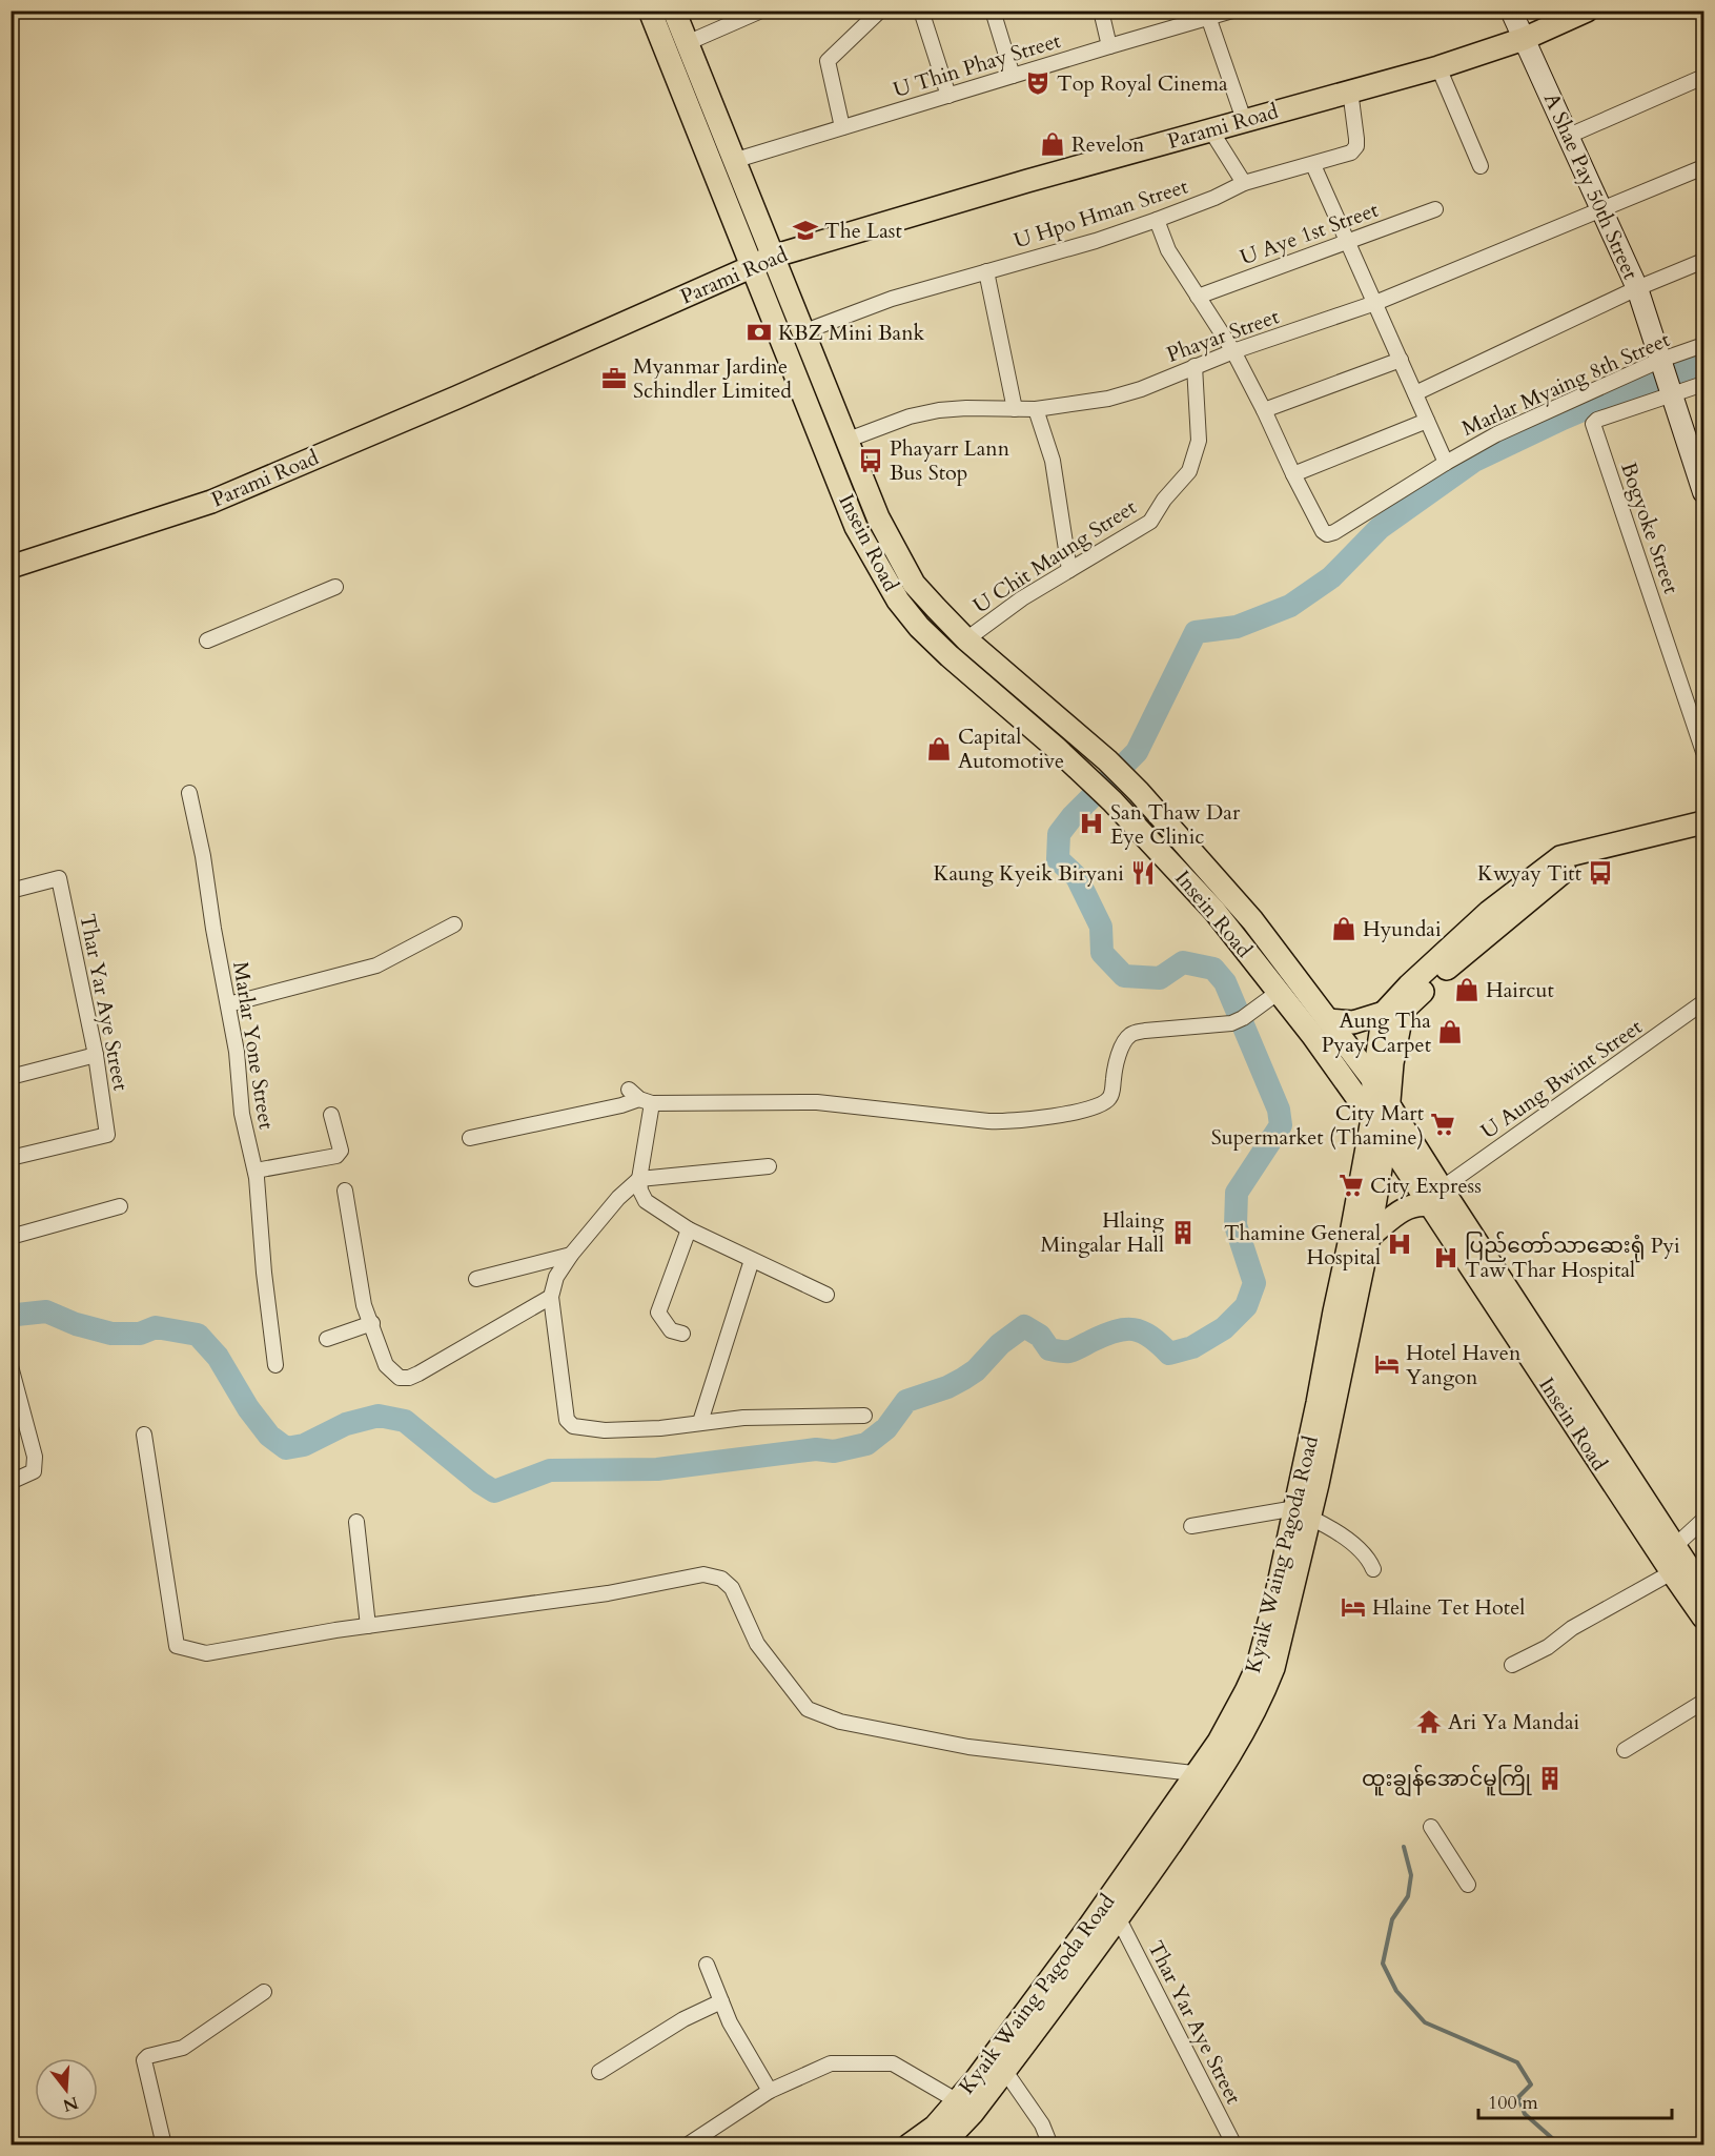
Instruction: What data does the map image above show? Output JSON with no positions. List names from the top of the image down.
{
  "streets": {
    "main road": ["Parami Road", "Insein Road", "Kyaik Waing Pagoda Road"],
    "street": [
      "U Thin Phay Street",
      "A Shae Pay 50th Street",
      "U Hpo Hman Street",
      "U Aye 1st Street",
      "Phayar Street",
      "Marlar Myaing 8th Street",
      "Bogyoke Street",
      "U Chit Maung Street",
      "Thar Yar Aye Street",
      "Marlar Yone Street",
      "U Aung Bwint Street"
    ]
  },
  "crossings": [
    ["U Thin Phay Street", "Insein Road"],
    ["Parami Road", "A Shae Pay 50th Street"],
    ["Parami Road", "U Hpo Hman Street"],
    ["Parami Road", "Insein Road"],
    ["A Shae Pay 50th Street", "Phayar Street"],
    ["A Shae Pay 50th Street", "Marlar Myaing 8th Street"],
    ["A Shae Pay 50th Street", "Bogyoke Street"],
    ["U Hpo Hman Street", "Insein Road"],
    ["Phayar Street", "Insein Road"],
    ["Phayar Street", "U Chit Maung Street"],
    ["Insein Road", "U Chit Maung Street"],
    ["Insein Road", "U Aung Bwint Street"],
    ["Insein Road", "Kyaik Waing Pagoda Road"],
    ["Thar Yar Aye Street", "Kyaik Waing Pagoda Road"]
  ],
  "places": {
    "theatre": ["Top Royal Cinema"],
    "shop": [
      "Revelon",
      "Capital Automotive",
      "Hyundai",
      "Haircut",
      "Aung Tha Pyay Carpet"
    ],
    "school or university": ["The Last"],
    "bank": ["KBZ Mini Bank"],
    "office": ["Myanmar Jardine Schindler Limited"],
    "bus stop": ["Phayarr Lann Bus Stop", "Kwyay Titt"],
    "hospital": ["San Thaw Dar Eye Clinic", "Thamine General Hospital", "ပြည်တော်သာဆေးရုံ Pyi Taw Thar Hospital"],
    "restaurant": ["Kaung Kyeik Biryani"],
    "supermarket": ["City Mart Supermarket (Thamine)", "City Express"],
    "building": ["Hlaing Mingalar Hall", "ထူးချွန်အောင်မူကြို"],
    "hotel": ["Hotel Haven Yangon", "Hlaine Tet Hotel"],
    "temple": ["Ari Ya Mandai"]
  },
  "scale_bar": "100 m",
  "north": "bottom"
}
